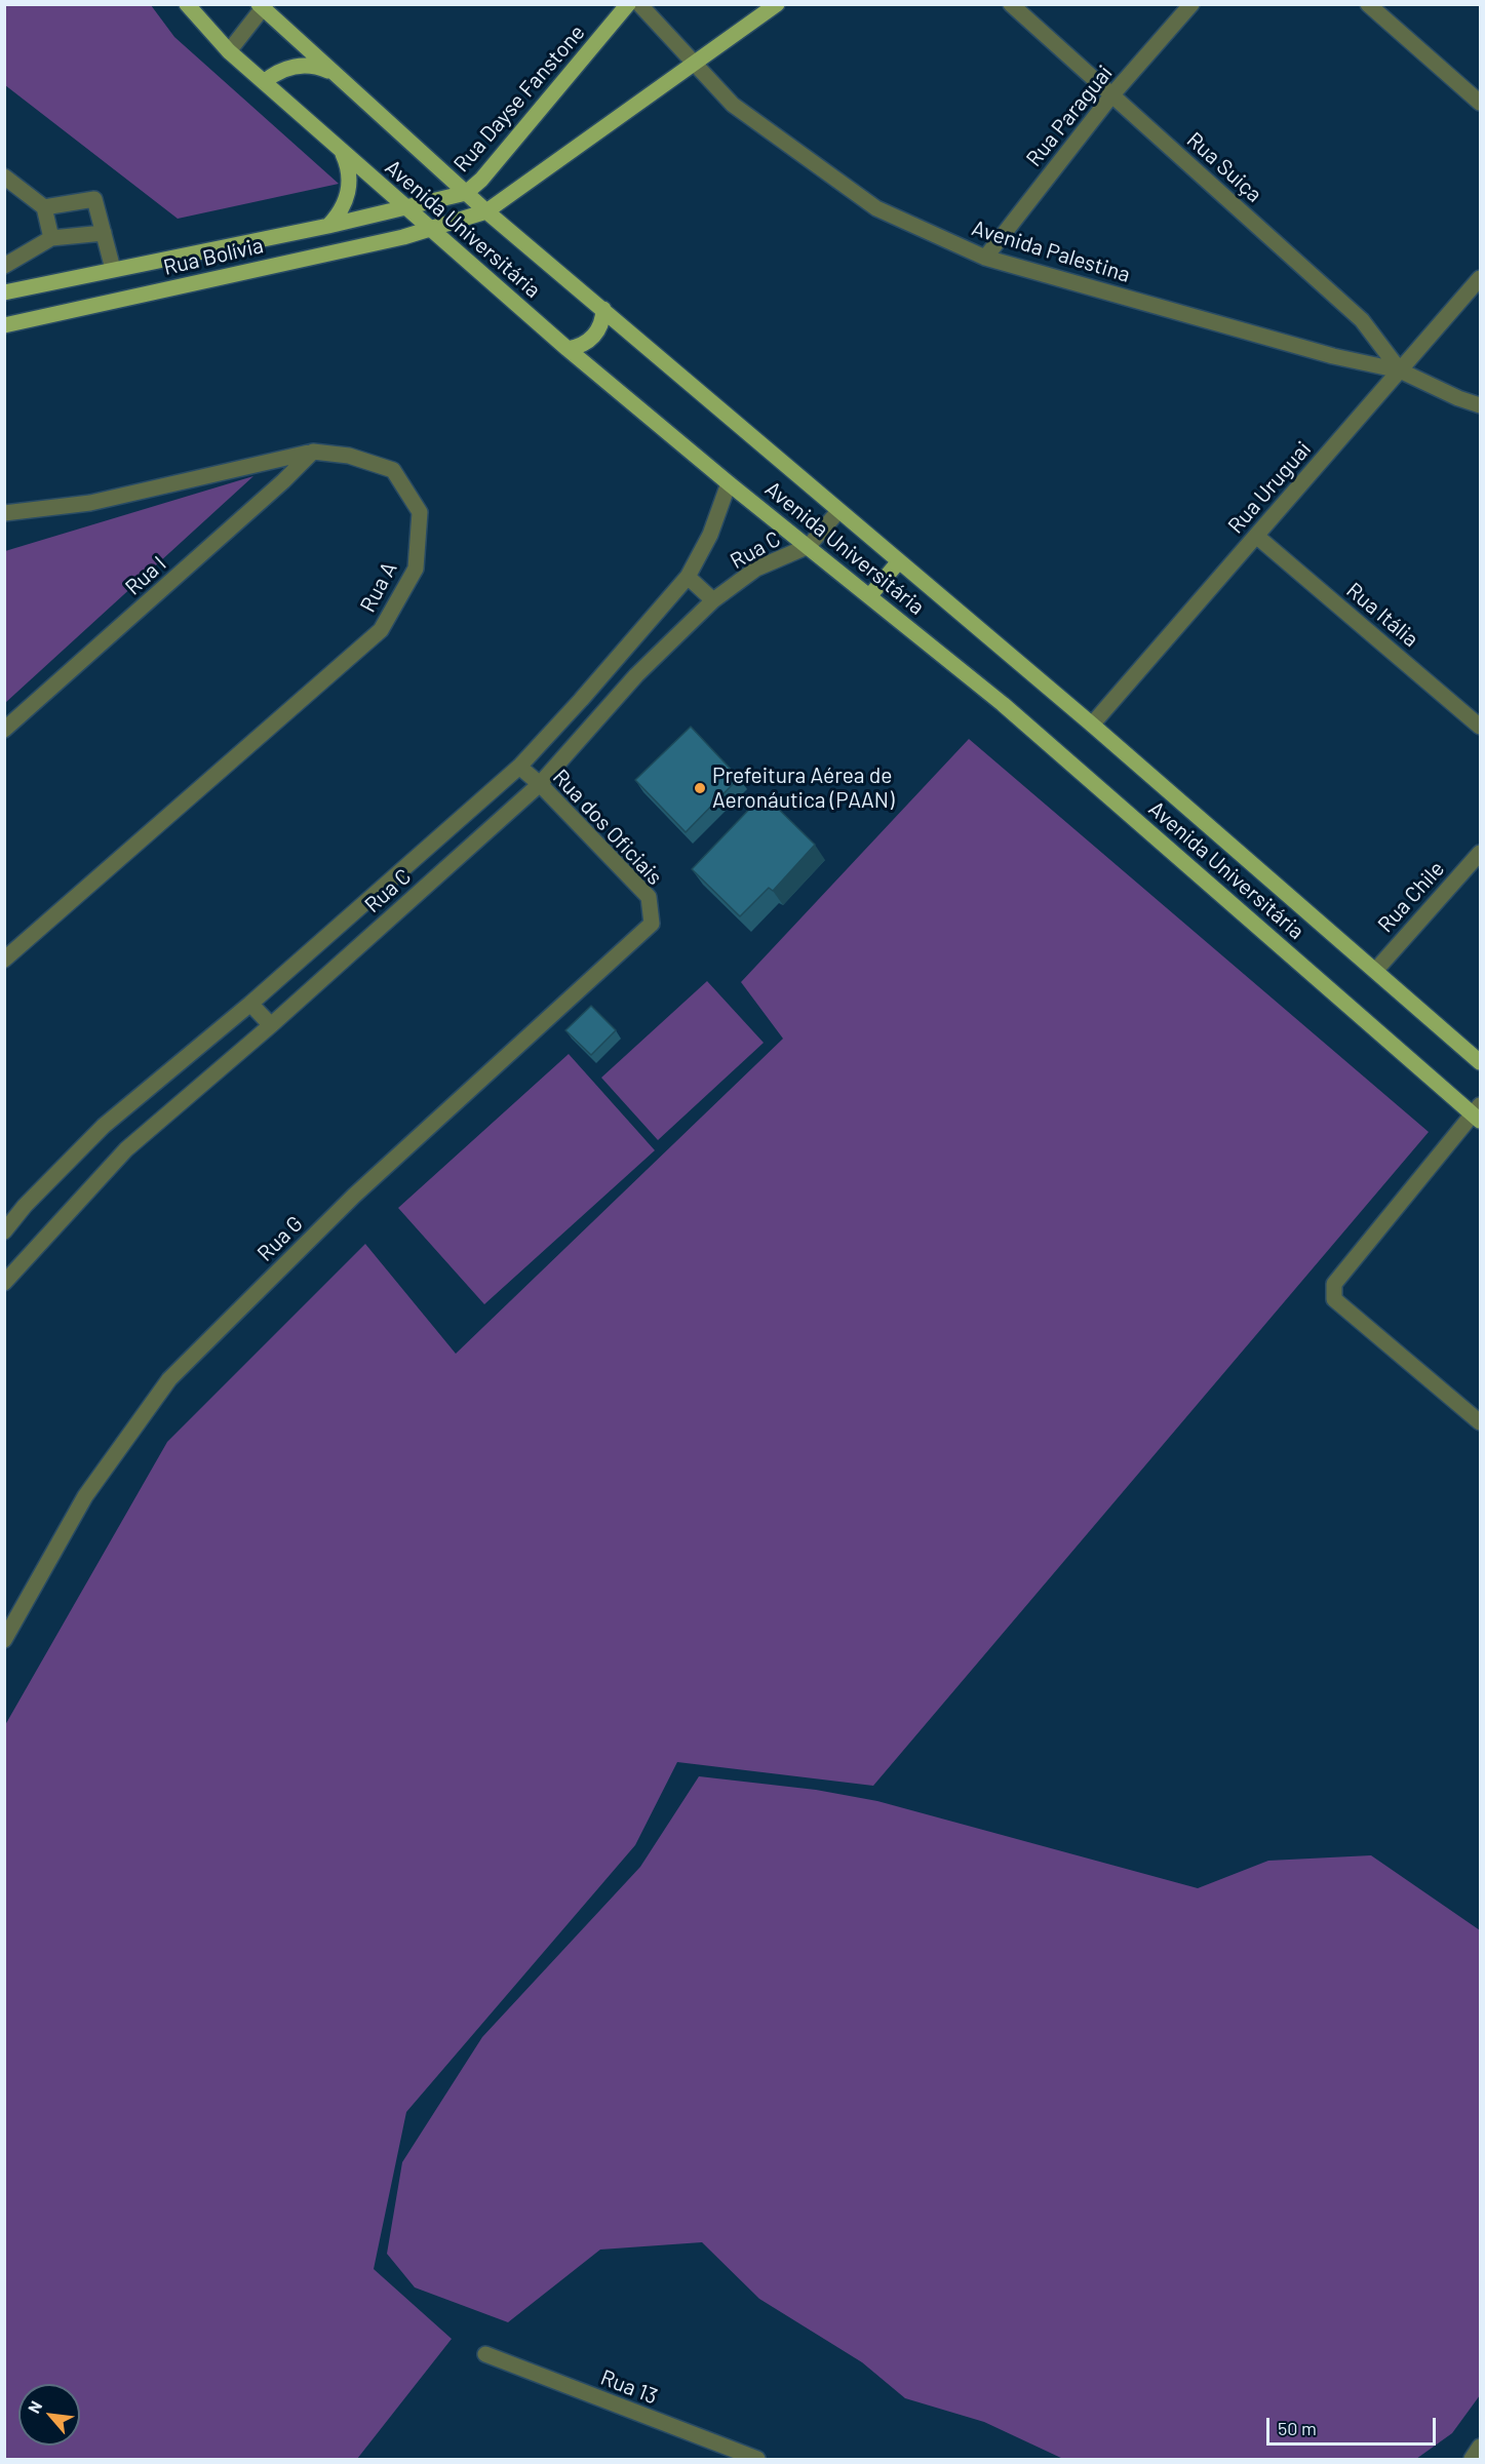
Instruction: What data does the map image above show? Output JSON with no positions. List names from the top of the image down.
{
  "streets": {
    "main road": ["Rua Dayse Fanstone", "Avenida Universitária", "Rua Bolívia"],
    "street": [
      "Rua Paraguai",
      "Rua Suiça",
      "Avenida Palestina",
      "Rua Uruguai",
      "Rua C",
      "Rua I",
      "Rua A",
      "Rua Itália",
      "Rua dos Oficiais",
      "Rua Chile",
      "Rua G",
      "Rua 13"
    ]
  },
  "crossings": [
    ["Rua Dayse Fanstone", "Avenida Universitária"],
    ["Rua Dayse Fanstone", "Rua Bolívia"],
    ["Rua Paraguai", "Rua Suiça"],
    ["Rua Paraguai", "Avenida Palestina"],
    ["Rua Suiça", "Avenida Palestina"],
    ["Rua Suiça", "Rua Uruguai"],
    ["Avenida Universitária", "Rua Bolívia"],
    ["Avenida Universitária", "Rua Uruguai"],
    ["Avenida Universitária", "Rua C"],
    ["Avenida Universitária", "Rua Chile"],
    ["Avenida Palestina", "Rua Bolívia"],
    ["Avenida Palestina", "Rua Uruguai"],
    ["Rua Uruguai", "Rua Itália"],
    ["Rua C", "Rua dos Oficiais"],
    ["Rua I", "Rua A"],
    ["Rua dos Oficiais", "Rua G"]
  ],
  "places": ["Prefeitura Aérea de Aeronáutica (PAAN)"],
  "scale_bar": "50 m",
  "north": "top left"
}
